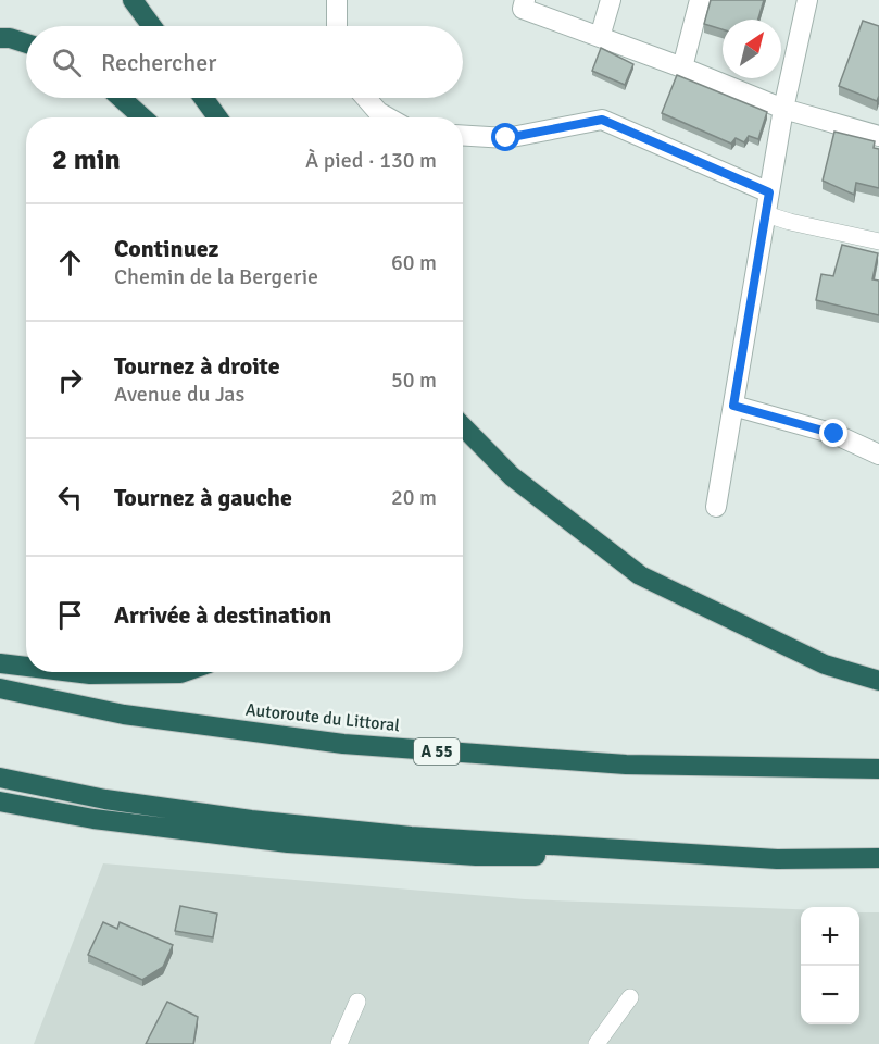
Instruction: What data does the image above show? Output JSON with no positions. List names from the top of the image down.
{
  "streets": {
    "highway": ["Autoroute du Littoral", "A 55"]
  },
  "north": "top right",
  "page": {
    "search": "Rechercher",
    "heading": ["2 min", "À pied · 130 m"],
    "list": [
      ["Continuez", "Chemin de la Bergerie", "60 m"],
      ["Tournez à droite", "Avenue du Jas", "50 m"],
      ["Tournez à gauche", "20 m"],
      "Arrivée à destination"
    ],
    "map_buttons": ["+", "−"]
  }
}
